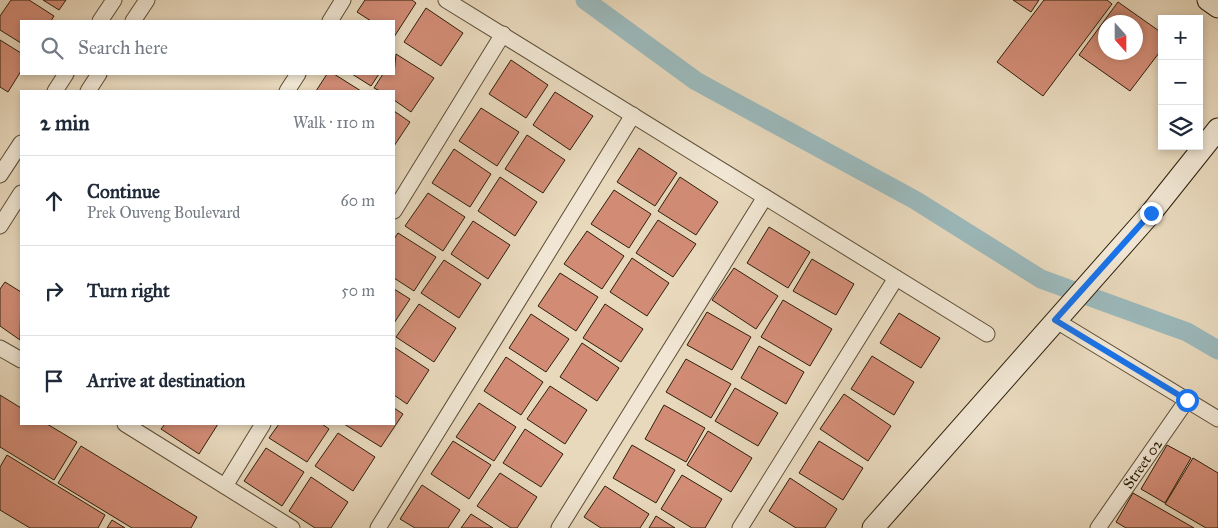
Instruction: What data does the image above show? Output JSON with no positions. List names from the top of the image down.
{
  "streets": {
    "street": ["Street 02"]
  },
  "north": "bottom",
  "page": {
    "map_buttons": ["+", "−"],
    "search": "Search here",
    "heading": ["2 min", "Walk · 110 m"],
    "list": [
      ["Continue", "Prek Ouveng Boulevard", "60 m"],
      ["Turn right", "50 m"],
      "Arrive at destination"
    ]
  }
}
